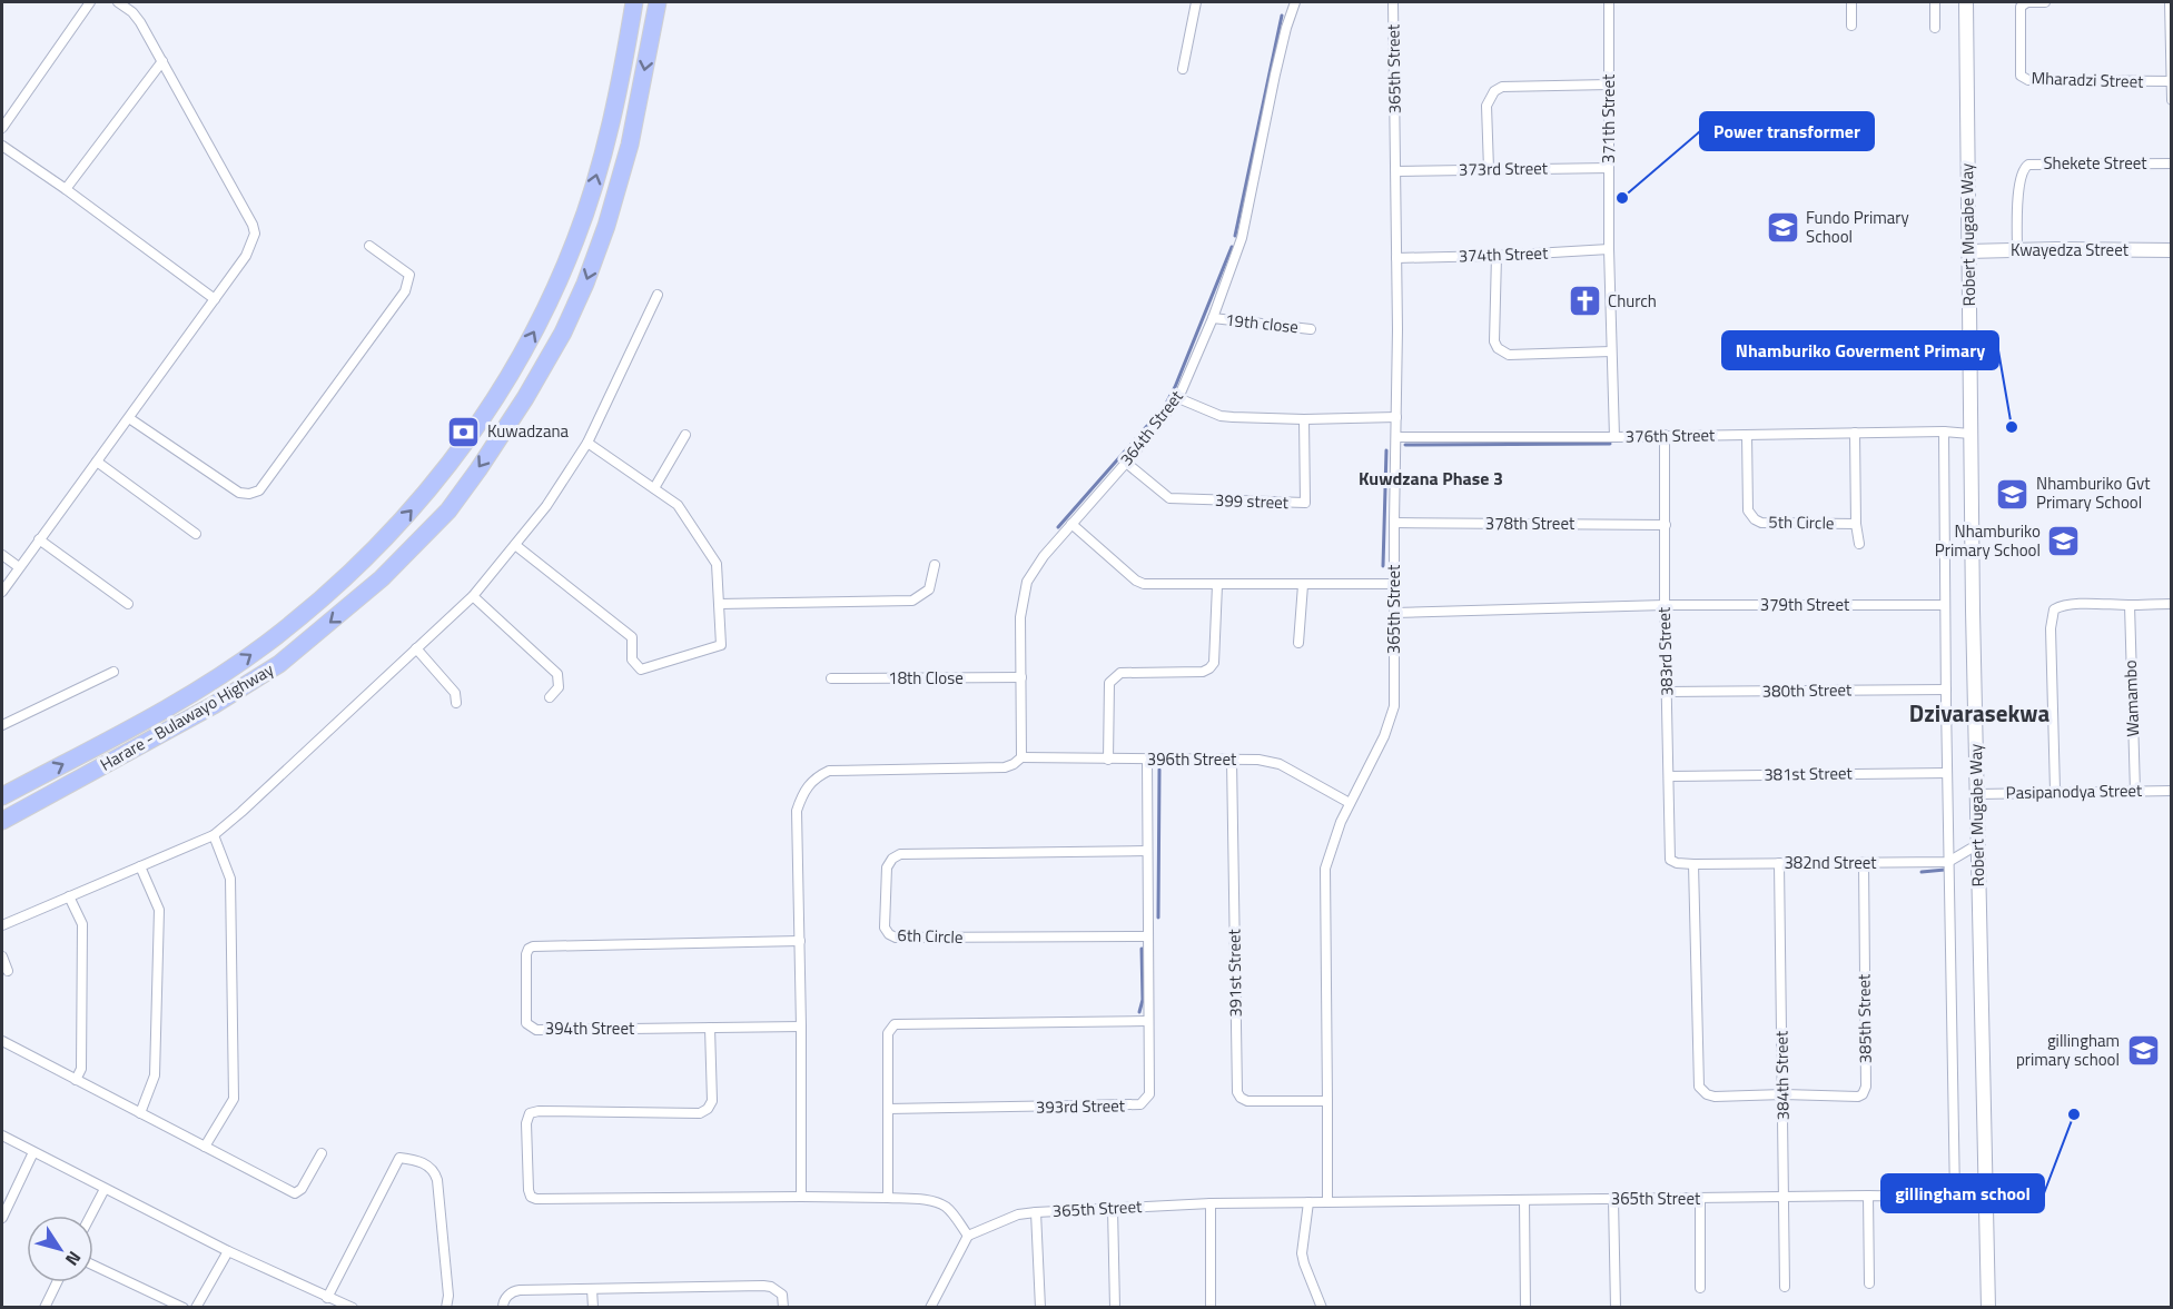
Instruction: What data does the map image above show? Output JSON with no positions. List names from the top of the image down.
{
  "streets": {
    "highway": ["Harare - Bulawayo Highway"],
    "street": [
      "365th Street",
      "Mharadzi Street",
      "371th Street",
      "Shekete Street",
      "373rd Street",
      "Robert Mugabe Way",
      "Kwayedza Street",
      "374th Street",
      "19th close",
      "364th Street",
      "376th Street",
      "399 street",
      "5th Circle",
      "378th Street",
      "379th Street",
      "383rd Street",
      "18th Close",
      "380th Street",
      "Wamambo",
      "396th Street",
      "381st Street",
      "Pasipanodya Street",
      "382nd Street",
      "6th Circle",
      "391st Street",
      "385th Street",
      "394th Street",
      "384th Street",
      "393rd Street"
    ]
  },
  "crossings": [
    ["365th Street", "373rd Street"],
    ["365th Street", "Robert Mugabe Way"],
    ["365th Street", "374th Street"],
    ["365th Street", "376th Street"],
    ["365th Street", "378th Street"],
    ["365th Street", "379th Street"],
    ["365th Street", "396th Street"],
    ["365th Street", "391st Street"],
    ["365th Street", "384th Street"],
    ["371th Street", "373rd Street"],
    ["371th Street", "374th Street"],
    ["371th Street", "376th Street"],
    ["Shekete Street", "Kwayedza Street"],
    ["Robert Mugabe Way", "Kwayedza Street"],
    ["Robert Mugabe Way", "376th Street"],
    ["Robert Mugabe Way", "Pasipanodya Street"],
    ["Robert Mugabe Way", "382nd Street"],
    ["19th close", "364th Street"],
    ["364th Street", "399 street"],
    ["364th Street", "18th Close"],
    ["364th Street", "396th Street"],
    ["376th Street", "5th Circle"],
    ["376th Street", "383rd Street"],
    ["378th Street", "383rd Street"],
    ["379th Street", "383rd Street"],
    ["383rd Street", "380th Street"],
    ["383rd Street", "381st Street"],
    ["383rd Street", "382nd Street"],
    ["Wamambo", "Pasipanodya Street"],
    ["396th Street", "391st Street"],
    ["396th Street", "393rd Street"],
    ["382nd Street", "385th Street"],
    ["382nd Street", "384th Street"],
    ["6th Circle", "393rd Street"],
    ["385th Street", "384th Street"]
  ],
  "districts": ["Kuwdzana Phase 3", "Dzivarasekwa"],
  "places": {
    "other": ["Power transformer", "Nhamburiko Goverment Primary", "gillingham school"],
    "school or university": [
      "Fundo Primary School",
      "Nhamburiko Gvt Primary School",
      "Nhamburiko Primary School",
      "gillingham primary school"
    ],
    "church": ["Church"],
    "bank": ["Kuwadzana"]
  },
  "north": "bottom right"
}
